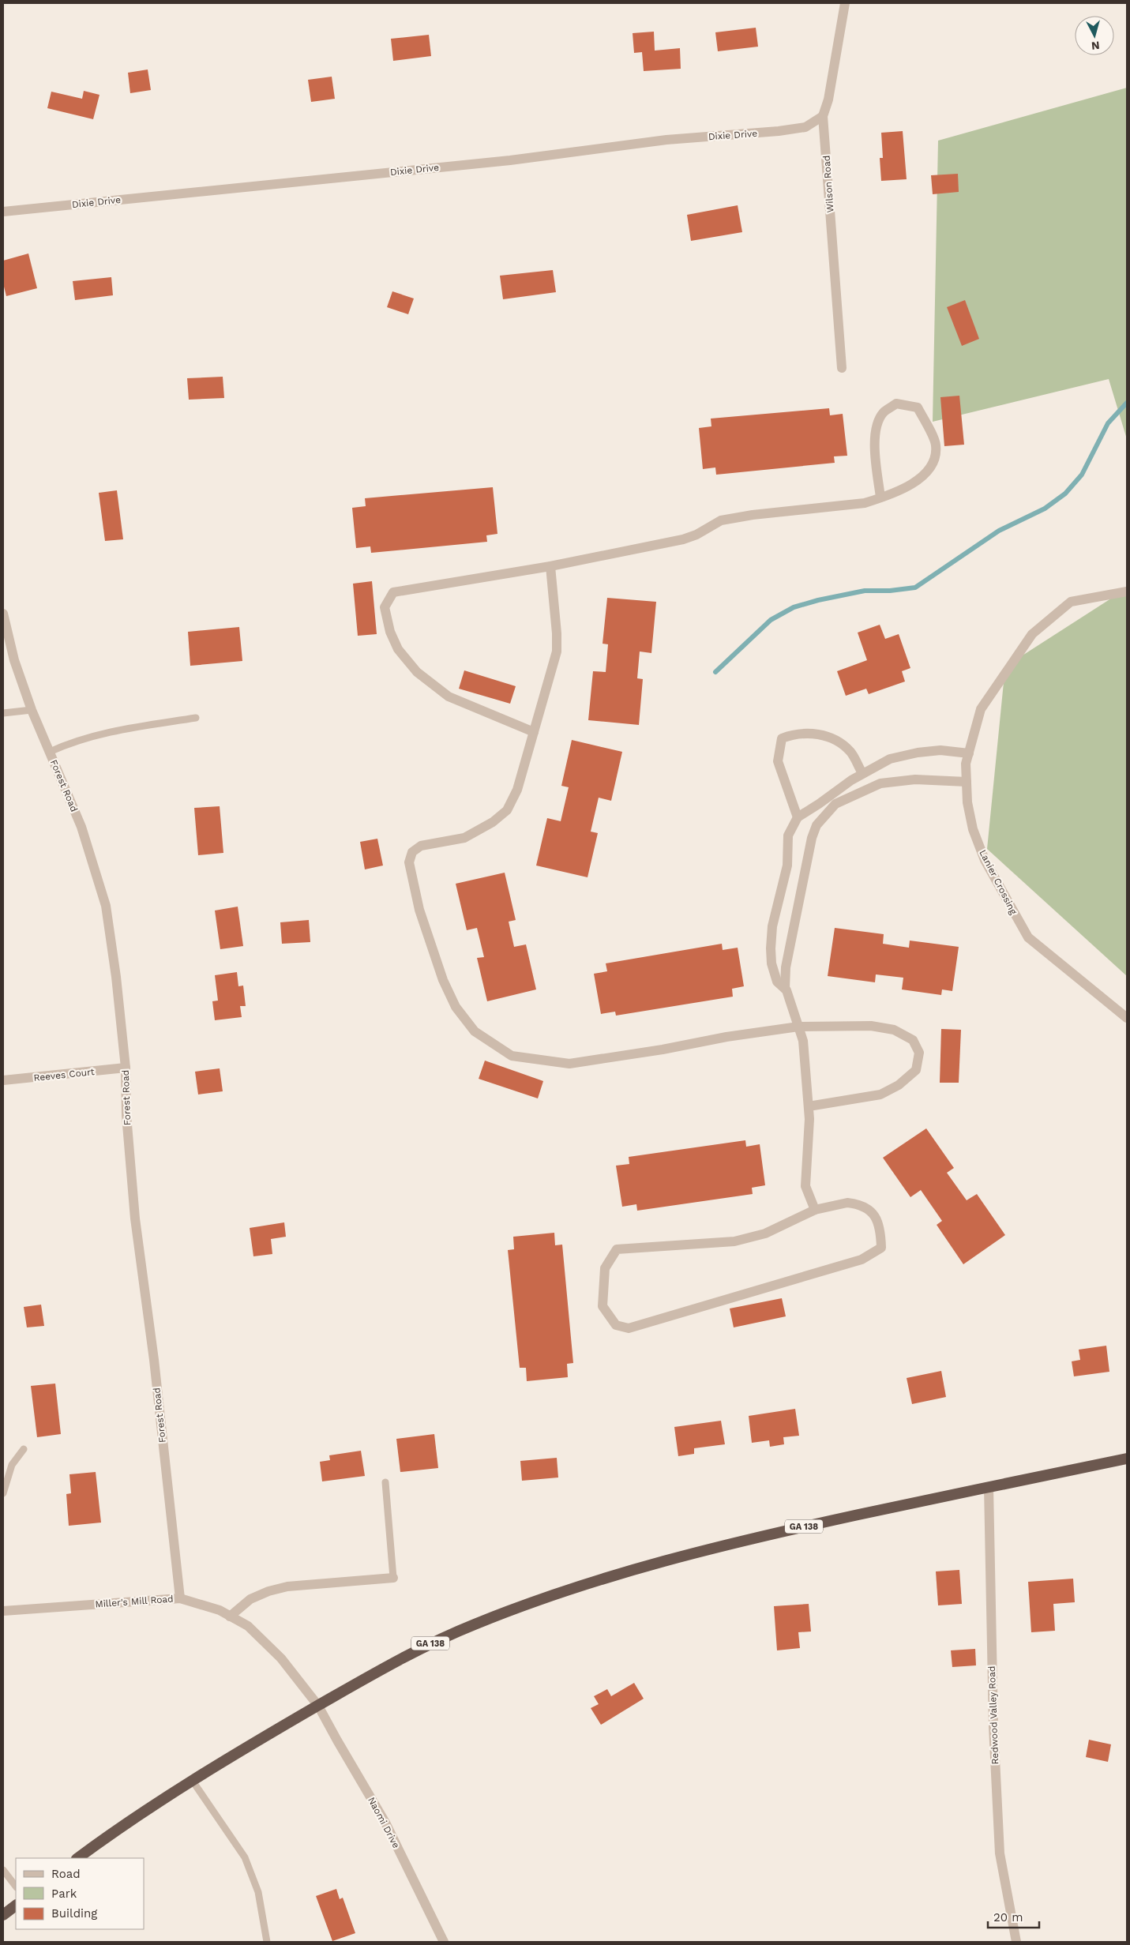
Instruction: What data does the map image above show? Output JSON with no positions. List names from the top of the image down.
{
  "streets": {
    "highway": ["GA 138"],
    "street": [
      "Dixie Drive",
      "Wilson Road",
      "Forest Road",
      "Lanier Crossing",
      "Reeves Court",
      "Miller's Mill Road",
      "Redwood Valley Road",
      "Naomi Drive"
    ]
  },
  "crossings": [
    ["Dixie Drive", "Wilson Road"],
    ["Forest Road", "Reeves Court"],
    ["Forest Road", "Miller's Mill Road"],
    ["GA 138", "Miller's Mill Road"],
    ["GA 138", "Redwood Valley Road"],
    ["GA 138", "Naomi Drive"],
    ["Miller's Mill Road", "Naomi Drive"]
  ],
  "legend": ["Road", "Park", "Building"],
  "scale_bar": "20 m",
  "north": "bottom"
}
